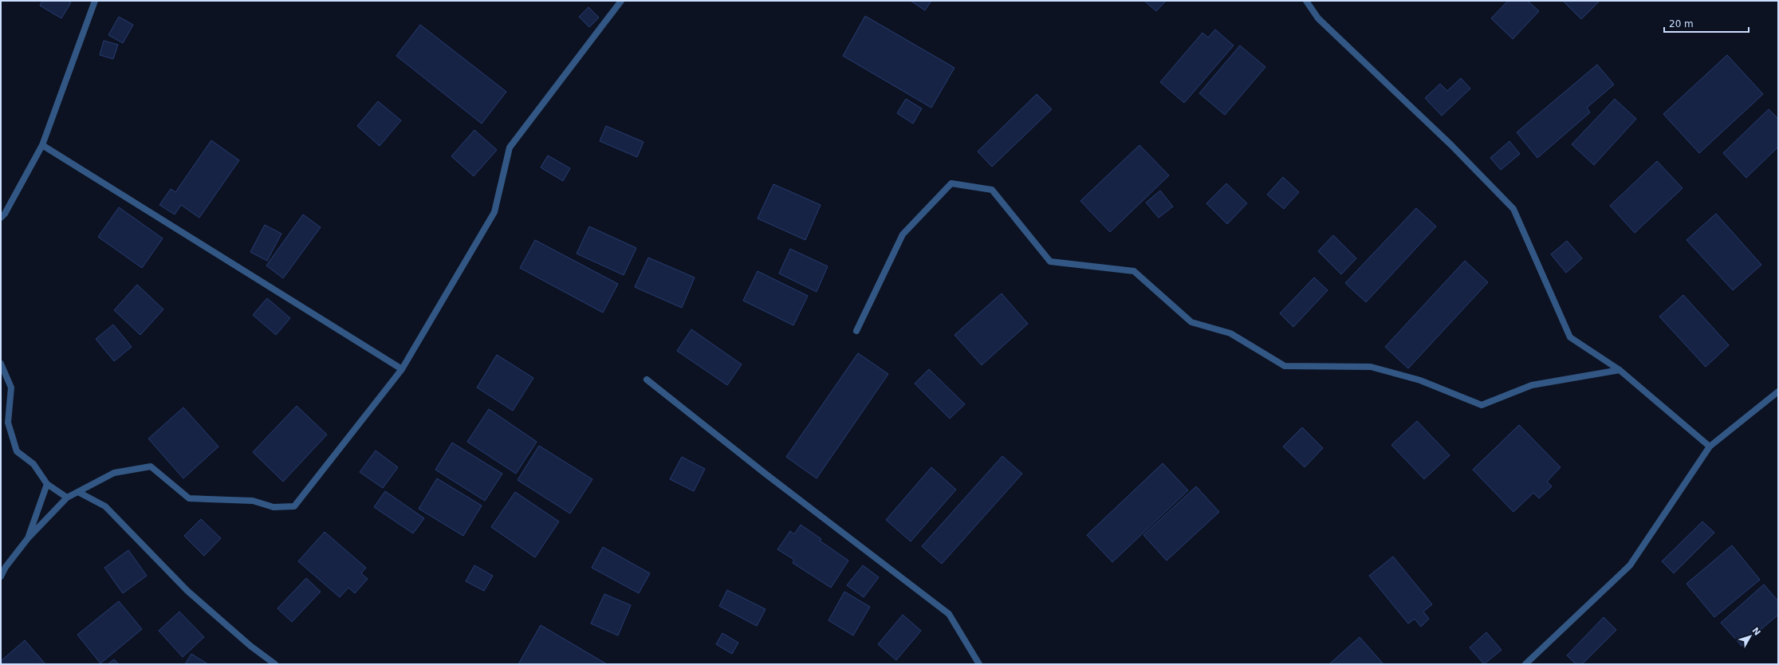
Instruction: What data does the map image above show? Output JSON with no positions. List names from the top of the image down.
{
  "scale_bar": "20 m",
  "north": "top right"
}
